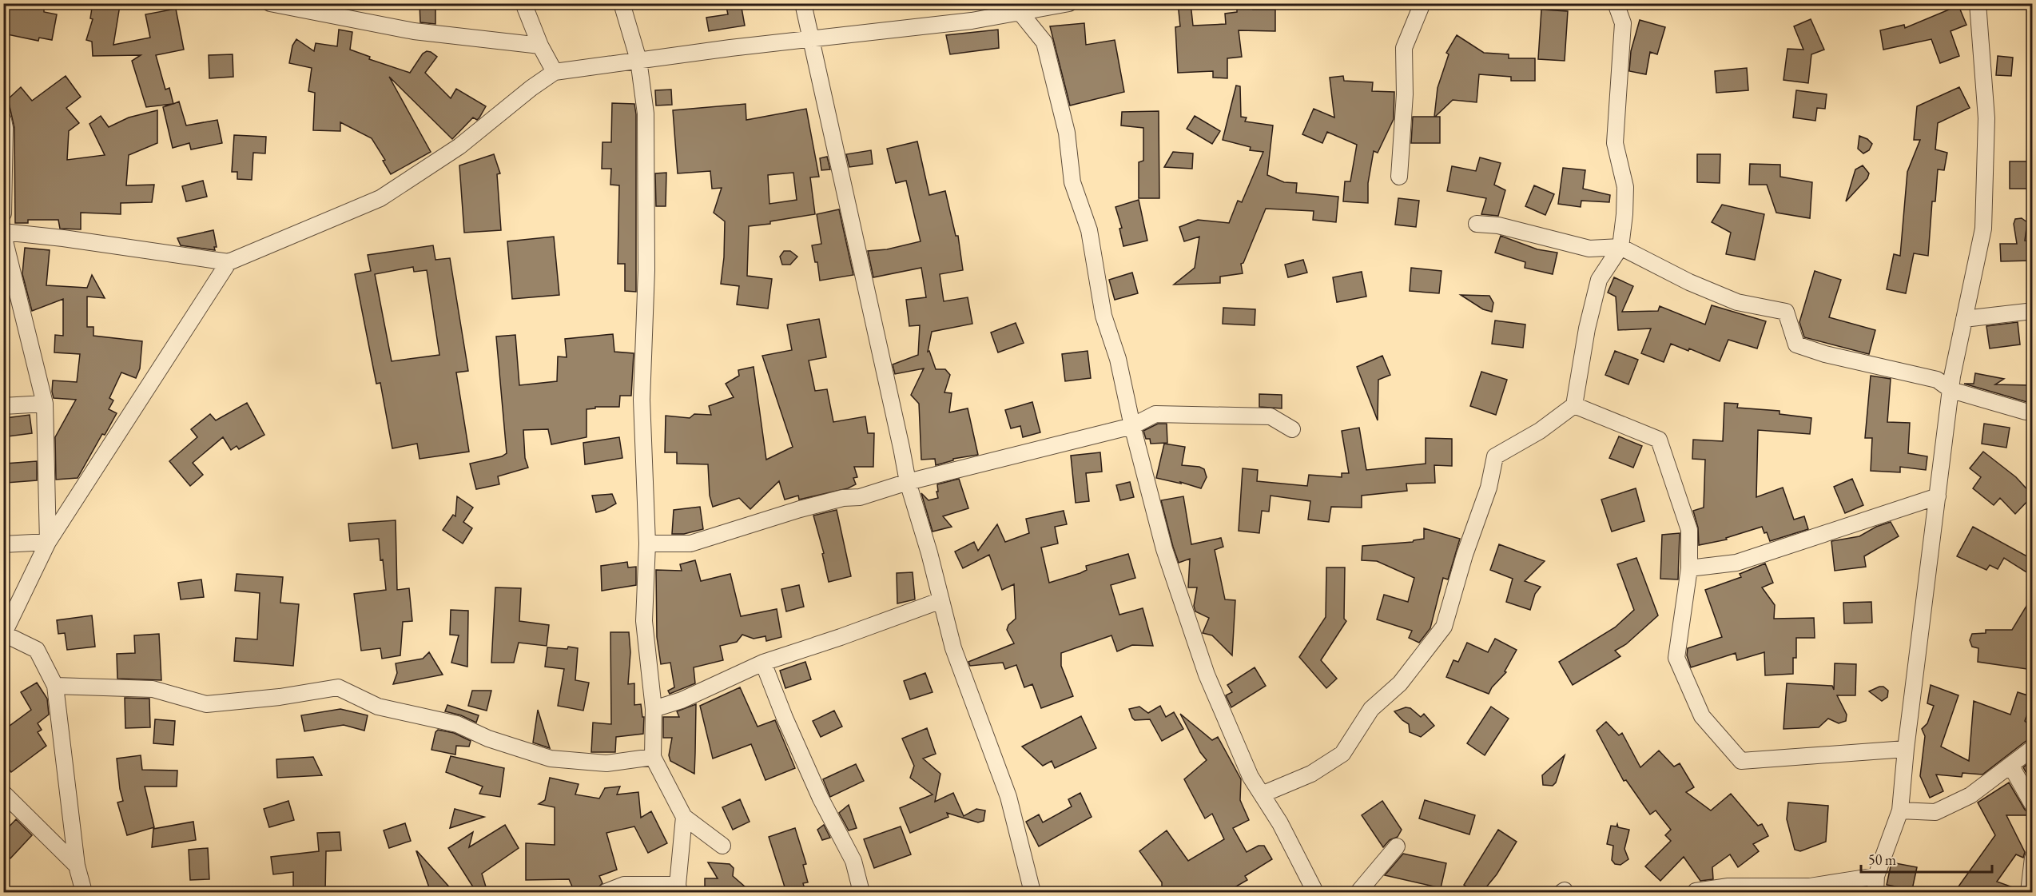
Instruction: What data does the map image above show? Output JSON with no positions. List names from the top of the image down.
{
  "scale_bar": "50 m"
}
